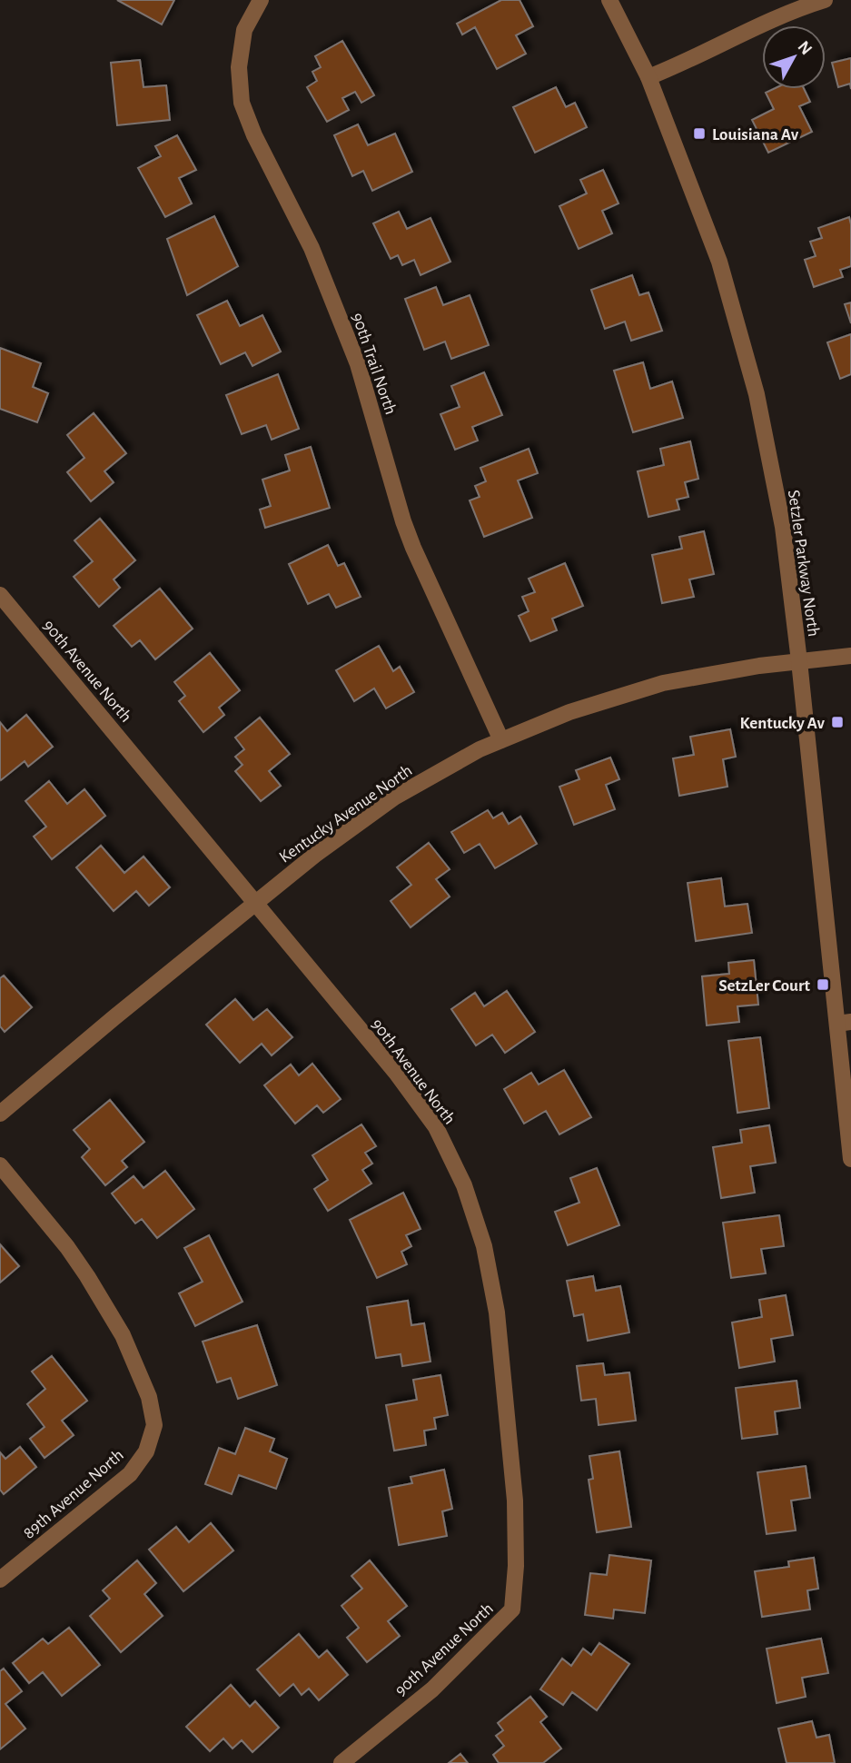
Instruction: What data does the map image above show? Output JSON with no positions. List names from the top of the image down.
{
  "streets": {
    "street": [
      "90th Trail North",
      "Setzler Parkway North",
      "90th Avenue North",
      "Kentucky Avenue North",
      "89th Avenue North"
    ]
  },
  "crossings": [
    ["90th Trail North", "Kentucky Avenue North"],
    ["Setzler Parkway North", "Kentucky Avenue North"],
    ["90th Avenue North", "Kentucky Avenue North"]
  ],
  "places": {
    "transit": ["Louisiana Av", "Kentucky Av", "SetzLer Court"]
  },
  "north": "top right"
}
